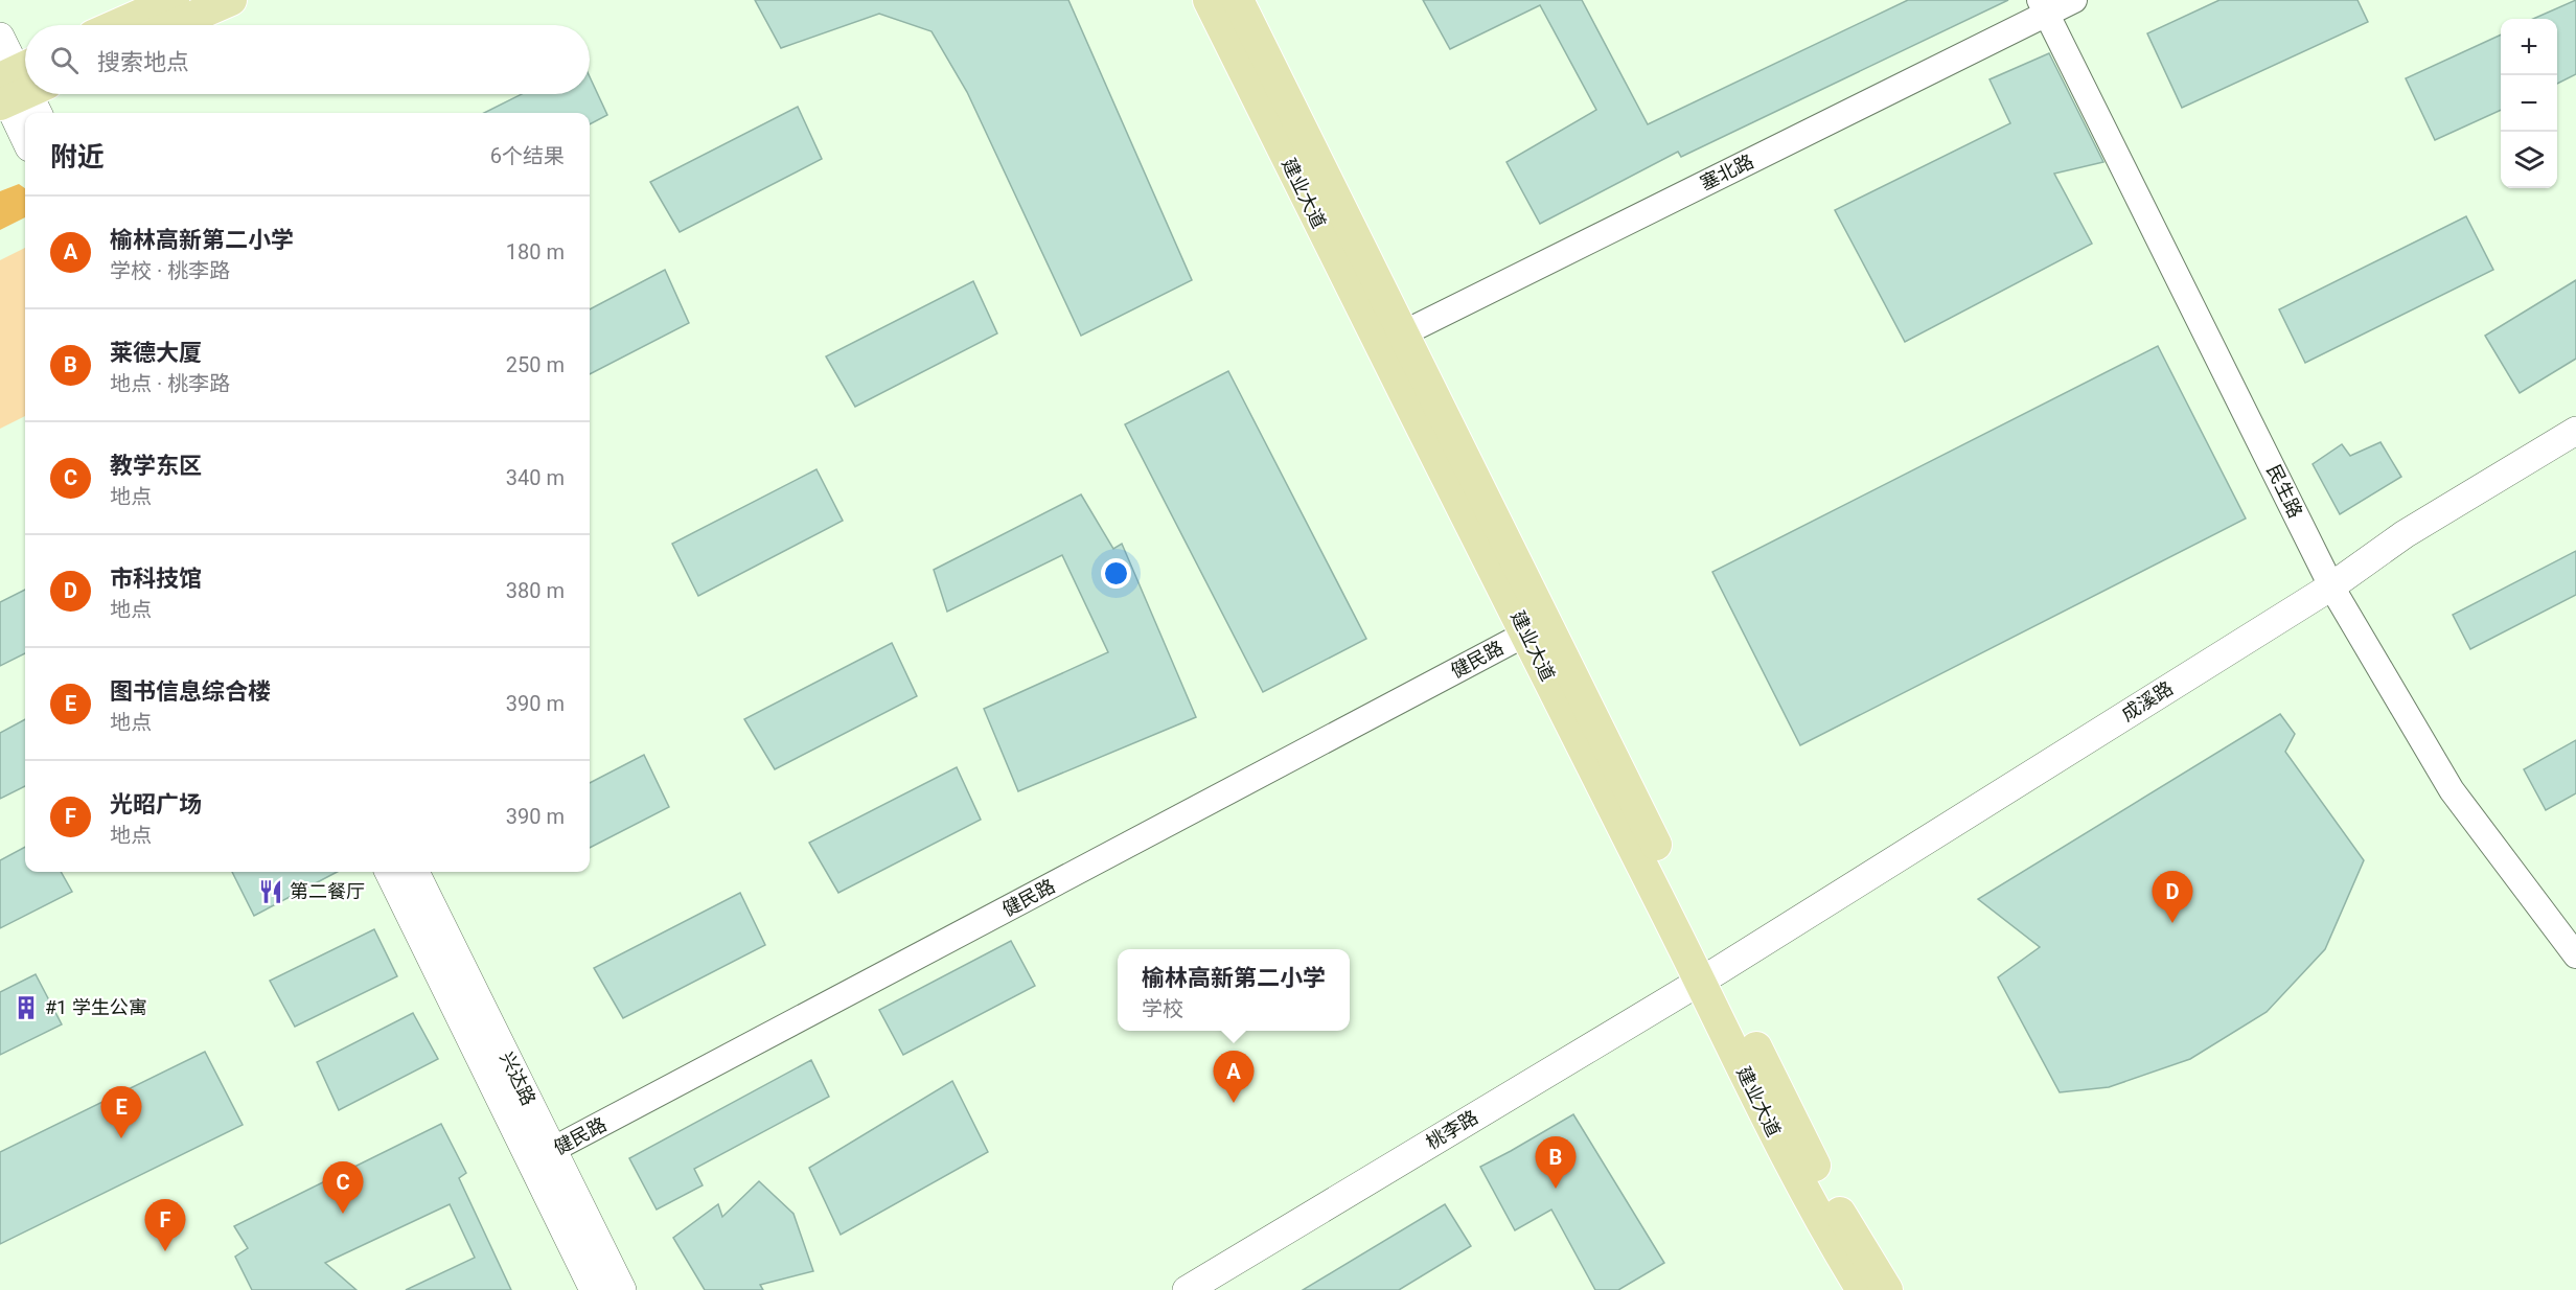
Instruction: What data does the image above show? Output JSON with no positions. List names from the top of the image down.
{
  "streets": {
    "main road": [
      "建业大道",
      "成溪路",
      "兴达路",
      "桃李路"
    ],
    "street": ["塞北路", "民生路", "健民路"]
  },
  "crossings": [
    ["塞北路", "建业大道"],
    ["塞北路", "民生路"],
    ["建业大道", "健民路"],
    ["建业大道", "成溪路"],
    ["建业大道", "桃李路"],
    ["民生路", "成溪路"],
    ["健民路", "兴达路"],
    ["成溪路", "桃李路"]
  ],
  "places": {
    "restaurant": ["第二餐厅"],
    "building": ["#1 学生公寓"]
  },
  "page": {
    "map_buttons": ["+", "−"],
    "search": "搜索地点",
    "heading": ["附近", "6个结果"],
    "list": [
      {
        "mark": "A",
        "name": "榆林高新第二小学",
        "note": "学校 · 桃李路",
        "value": "180 m"
      },
      {
        "mark": "B",
        "name": "莱德大厦",
        "note": "地点 · 桃李路",
        "value": "250 m"
      },
      {
        "mark": "C",
        "name": "教学东区",
        "note": "地点",
        "value": "340 m"
      },
      {
        "mark": "D",
        "name": "市科技馆",
        "note": "地点",
        "value": "380 m"
      },
      {
        "mark": "E",
        "name": "图书信息综合楼",
        "note": "地点",
        "value": "390 m"
      },
      {
        "mark": "F",
        "name": "光昭广场",
        "note": "地点",
        "value": "390 m"
      }
    ],
    "pins": [
      "D",
      "A",
      "E",
      "B",
      "C",
      "F"
    ],
    "popup": ["榆林高新第二小学", "学校"]
  }
}
